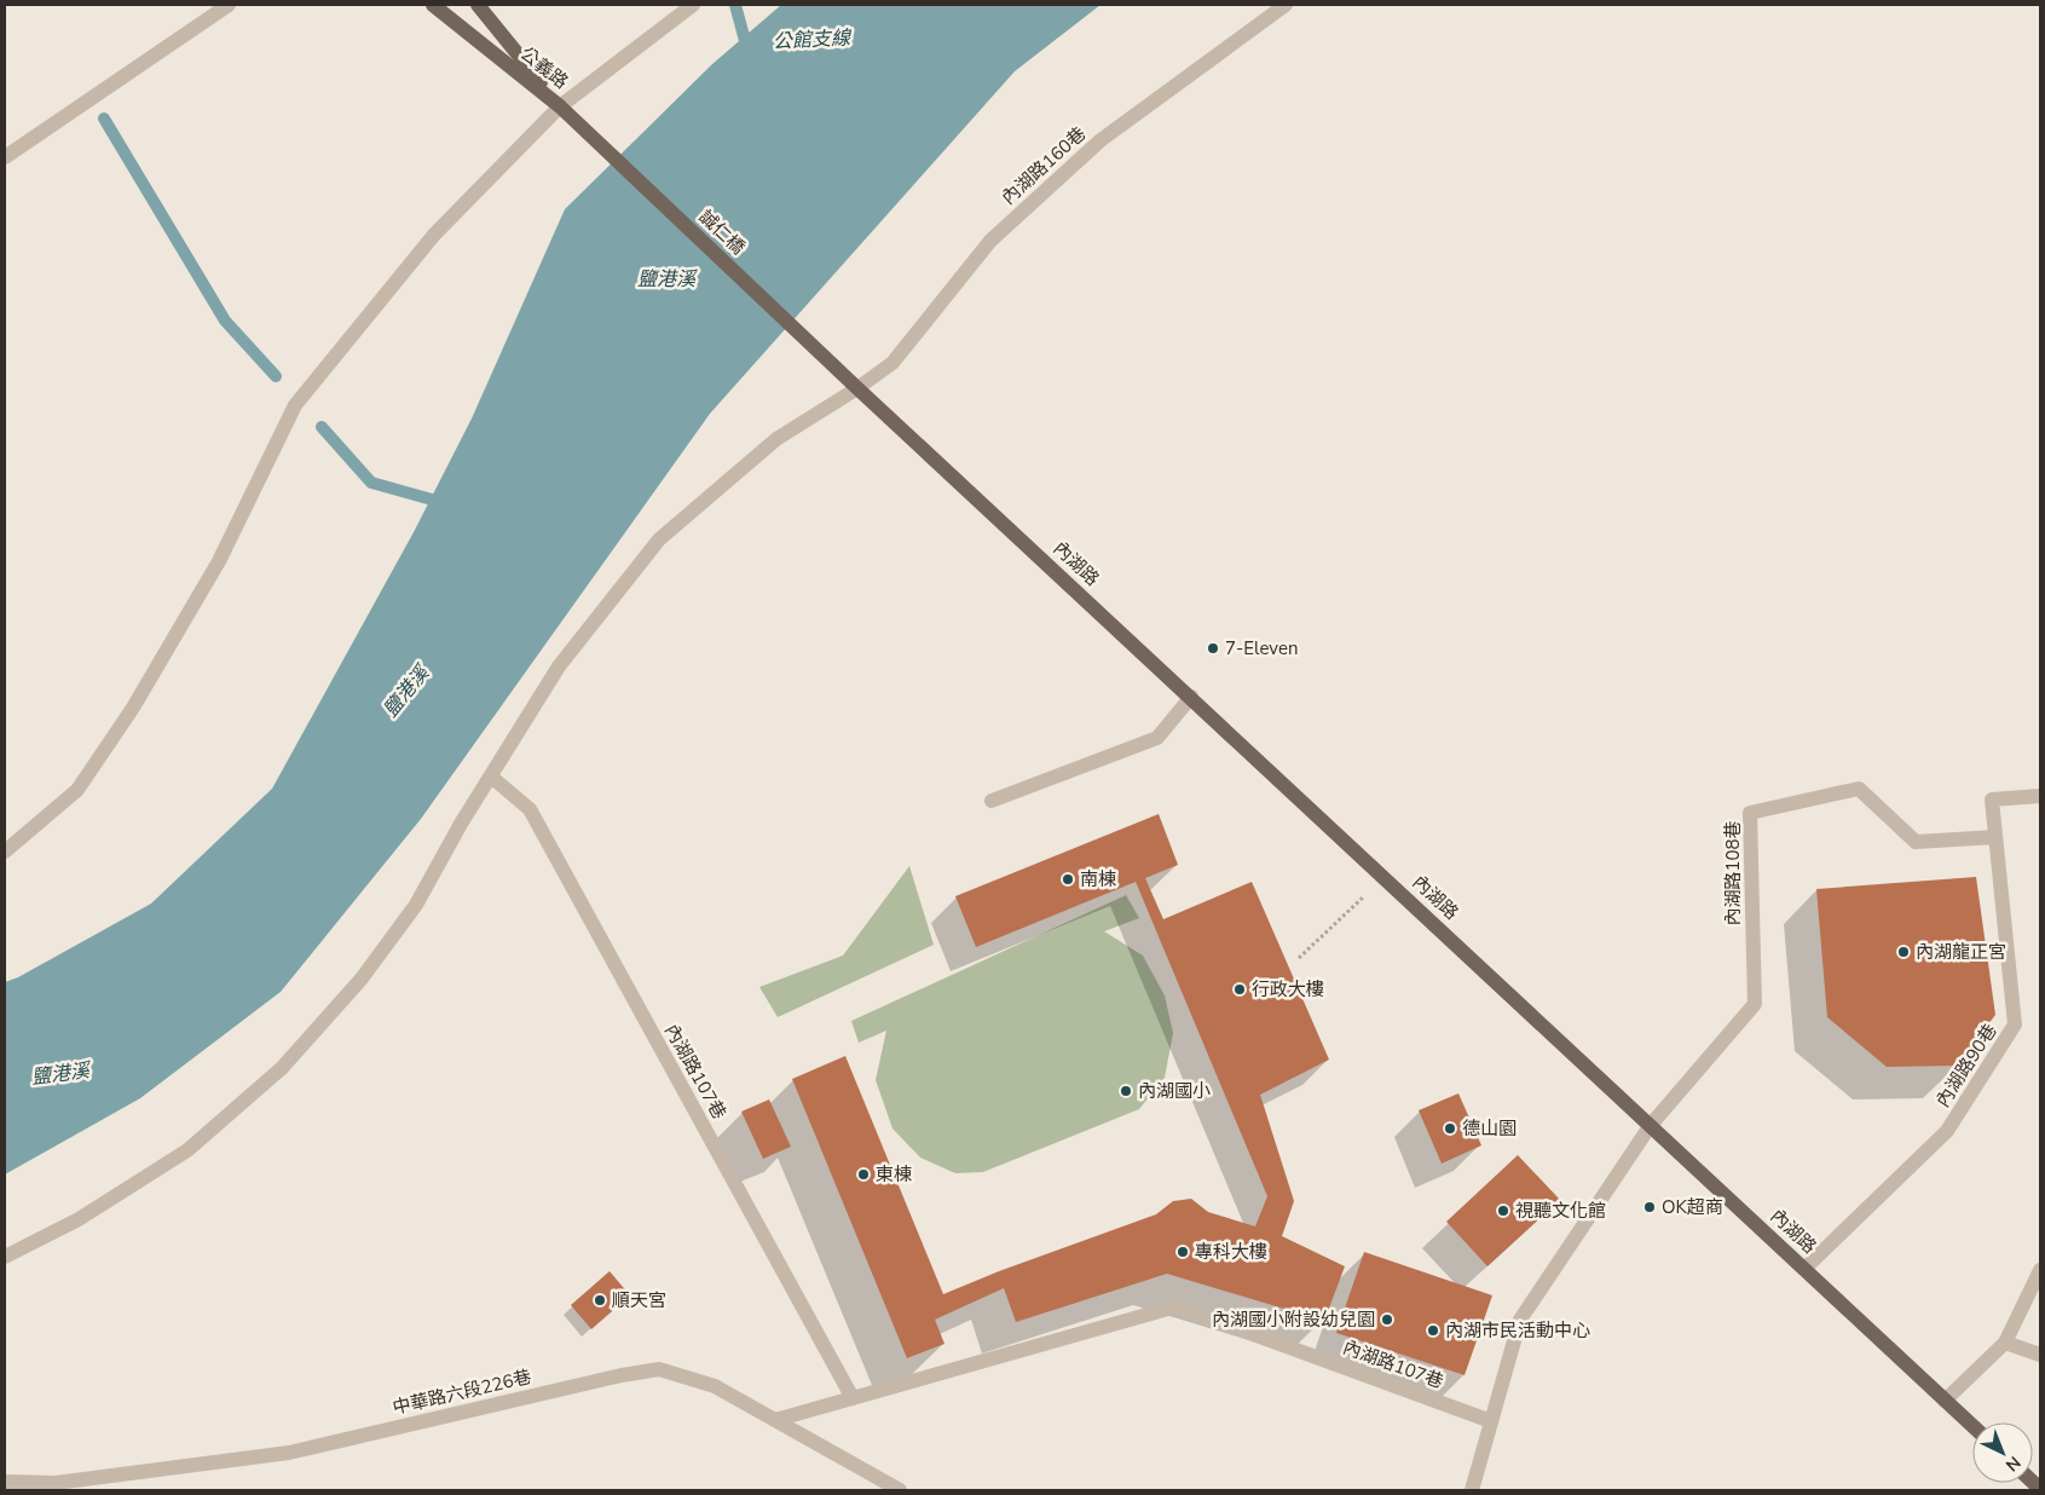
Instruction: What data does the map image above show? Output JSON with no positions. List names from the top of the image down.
{
  "streets": {
    "main road": ["公義路", "誠仁橋", "內湖路"],
    "street": [
      "內湖路160巷",
      "內湖路108巷",
      "內湖路90巷",
      "內湖路107巷",
      "中華路六段226巷"
    ]
  },
  "crossings": [
    ["公義路", "誠仁橋"],
    ["內湖路160巷", "誠仁橋"],
    ["內湖路160巷", "內湖路"],
    ["內湖路160巷", "內湖路107巷"],
    ["誠仁橋", "內湖路"],
    ["內湖路", "內湖路108巷"],
    ["內湖路", "內湖路90巷"],
    ["內湖路108巷", "內湖路90巷"],
    ["內湖路107巷", "中華路六段226巷"]
  ],
  "water": ["公館支線", "鹽港溪"],
  "places": [
    "7-Eleven",
    "南棟",
    "內湖龍正宮",
    "行政大樓",
    "內湖國小",
    "德山園",
    "東棟",
    "OK超商",
    "視聽文化館",
    "專科大樓",
    "順天宮",
    "內湖國小附設幼兒園",
    "內湖市民活動中心"
  ],
  "north": "bottom right"
}
